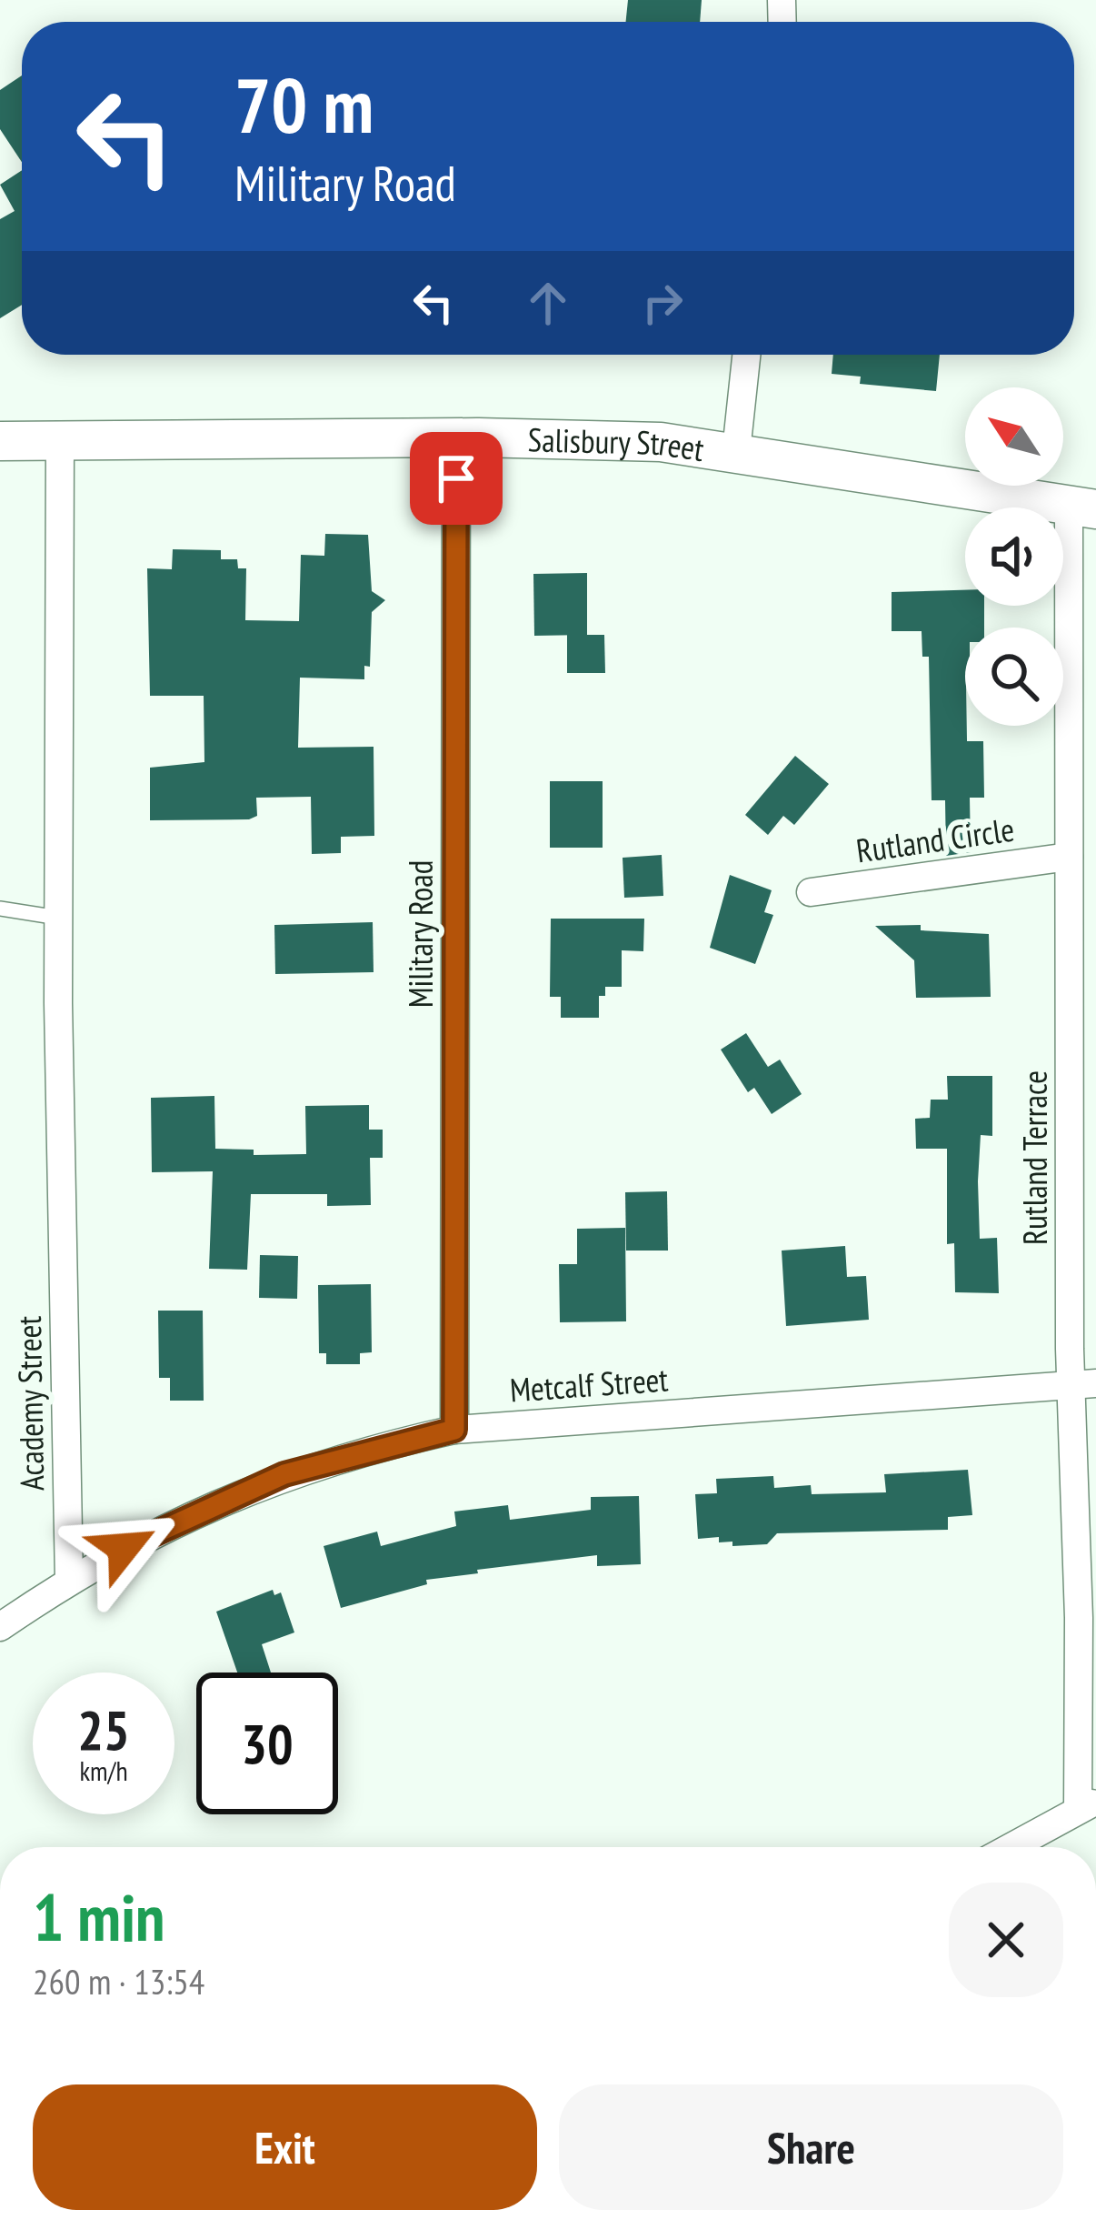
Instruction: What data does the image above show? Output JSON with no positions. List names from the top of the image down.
{
  "streets": {
    "main road": ["Salisbury Street"],
    "street": [
      "Rutland Circle",
      "Military Road",
      "Rutland Terrace",
      "Metcalf Street",
      "Academy Street"
    ]
  },
  "crossings": [
    ["Salisbury Street", "Military Road"],
    ["Salisbury Street", "Rutland Terrace"],
    ["Salisbury Street", "Academy Street"],
    ["Rutland Circle", "Rutland Terrace"],
    ["Military Road", "Metcalf Street"],
    ["Rutland Terrace", "Metcalf Street"],
    ["Metcalf Street", "Academy Street"]
  ],
  "north": "top left",
  "page": {
    "turn": ["70 m", "Military Road"],
    "speed": "25 km/h",
    "limit": "30",
    "heading": ["1 min", "260 m · 13:54"],
    "buttons": ["Exit", "Share"]
  }
}
